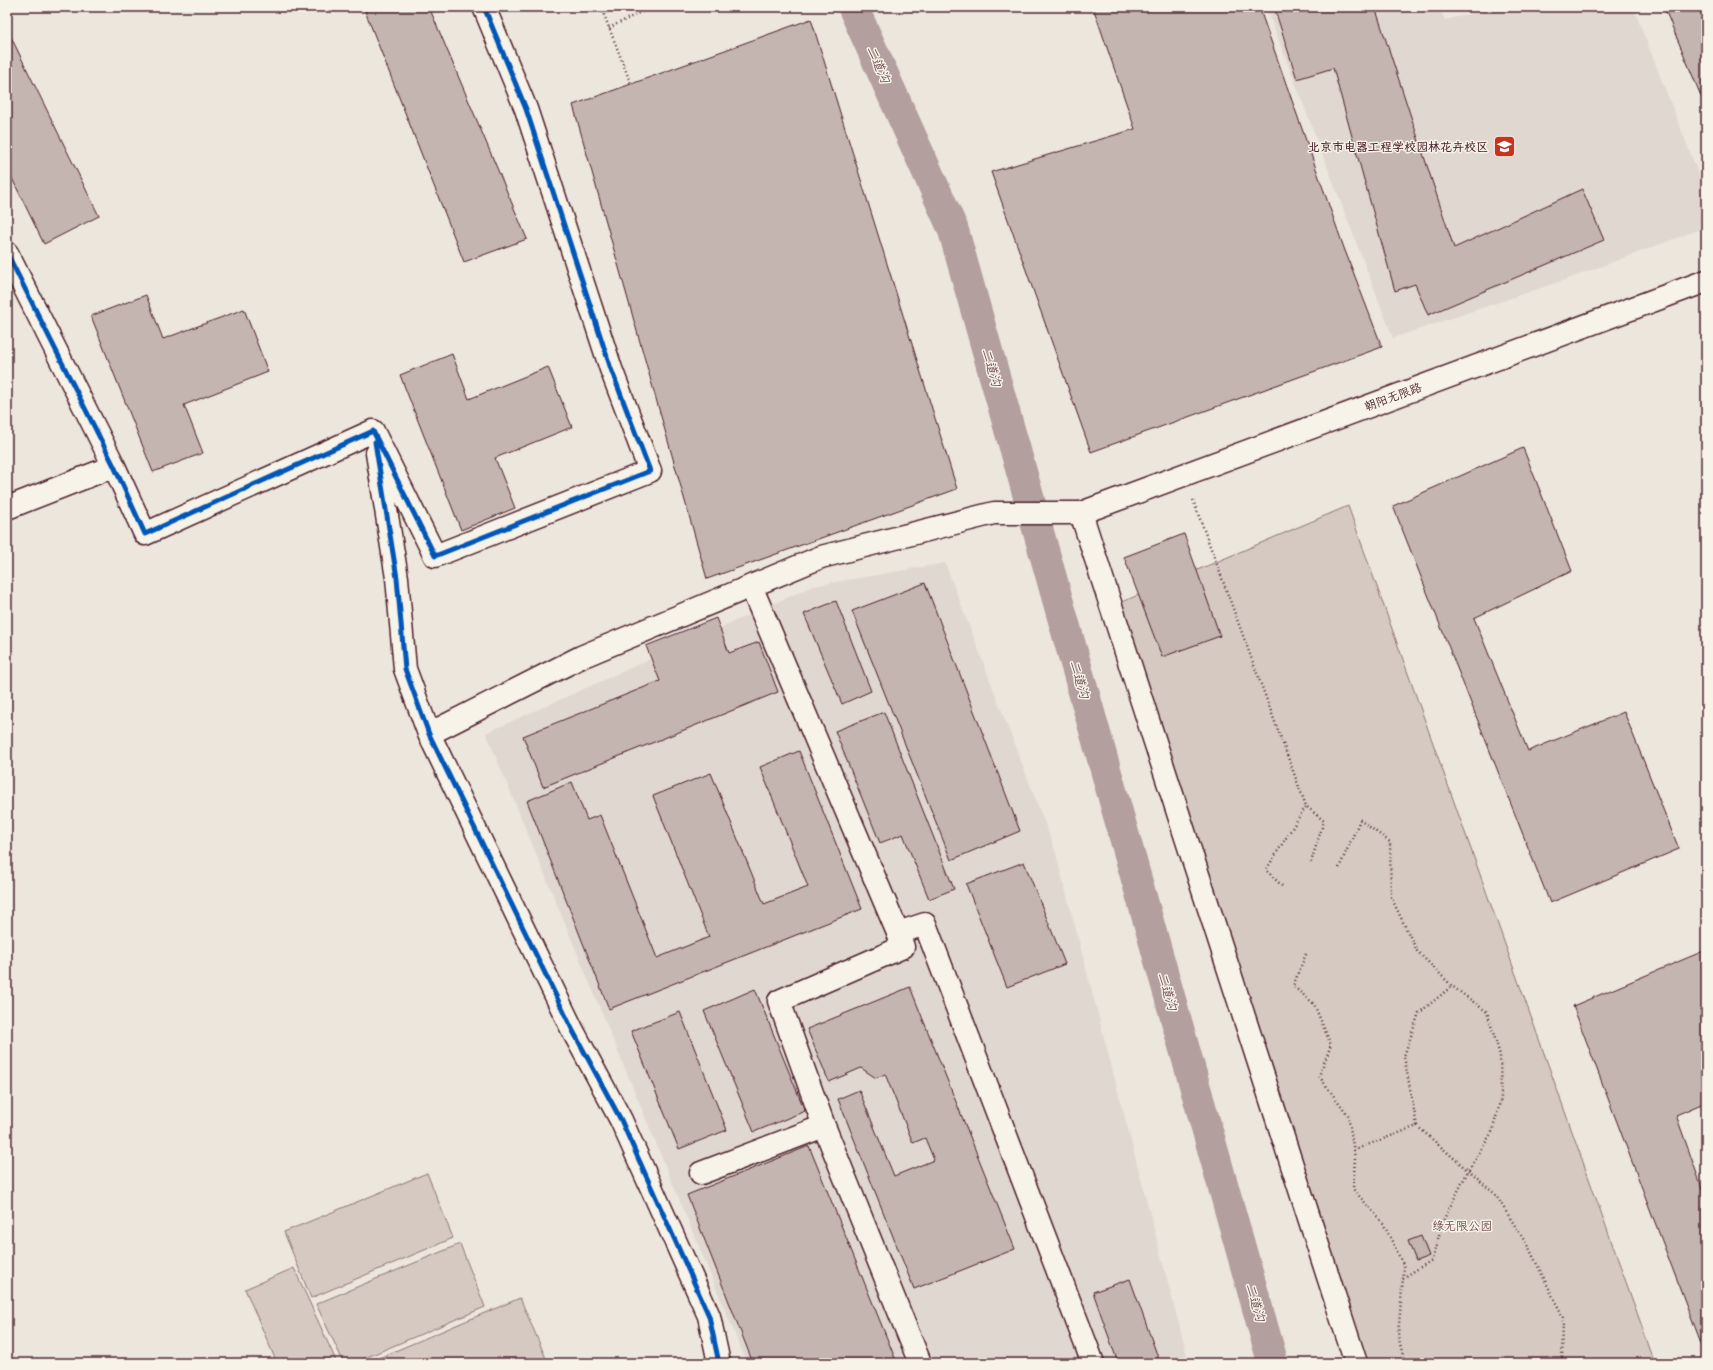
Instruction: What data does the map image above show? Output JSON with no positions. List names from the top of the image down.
{
  "streets": {
    "street": ["朝阳无限路"]
  },
  "water": ["二道沟"],
  "parks": ["绿无限公园"],
  "places": {
    "school or university": ["北京市电器工程学校园林花卉校区"]
  }
}
